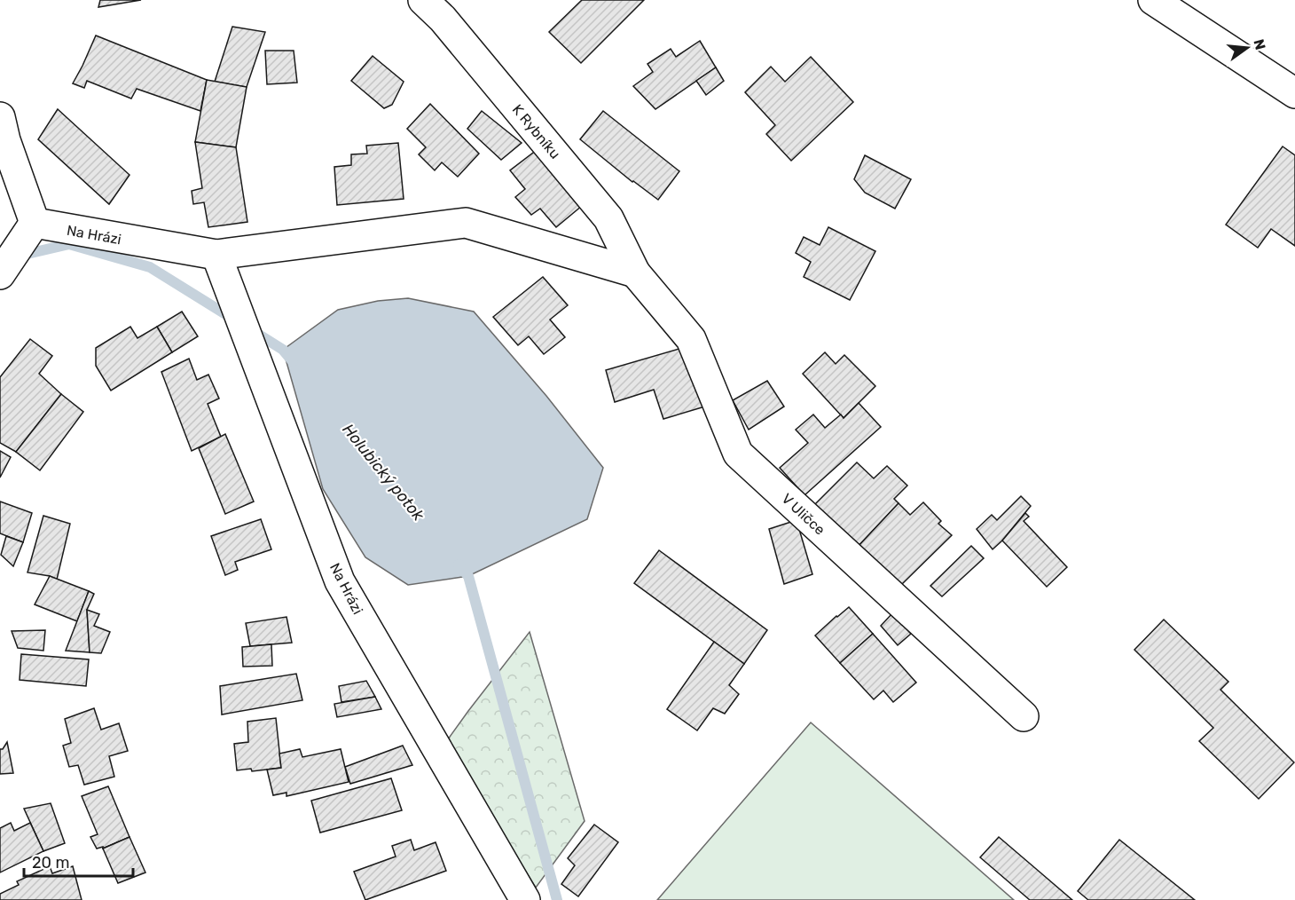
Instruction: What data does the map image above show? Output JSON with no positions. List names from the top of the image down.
{
  "streets": {
    "street": ["K Rybníku", "Na Hrázi", "V Uličce"]
  },
  "crossings": [
    ["K Rybníku", "Na Hrázi"],
    ["K Rybníku", "V Uličce"],
    ["Na Hrázi", "V Uličce"]
  ],
  "water": ["Holubický potok"],
  "scale_bar": "20 m",
  "north": "right"
}
